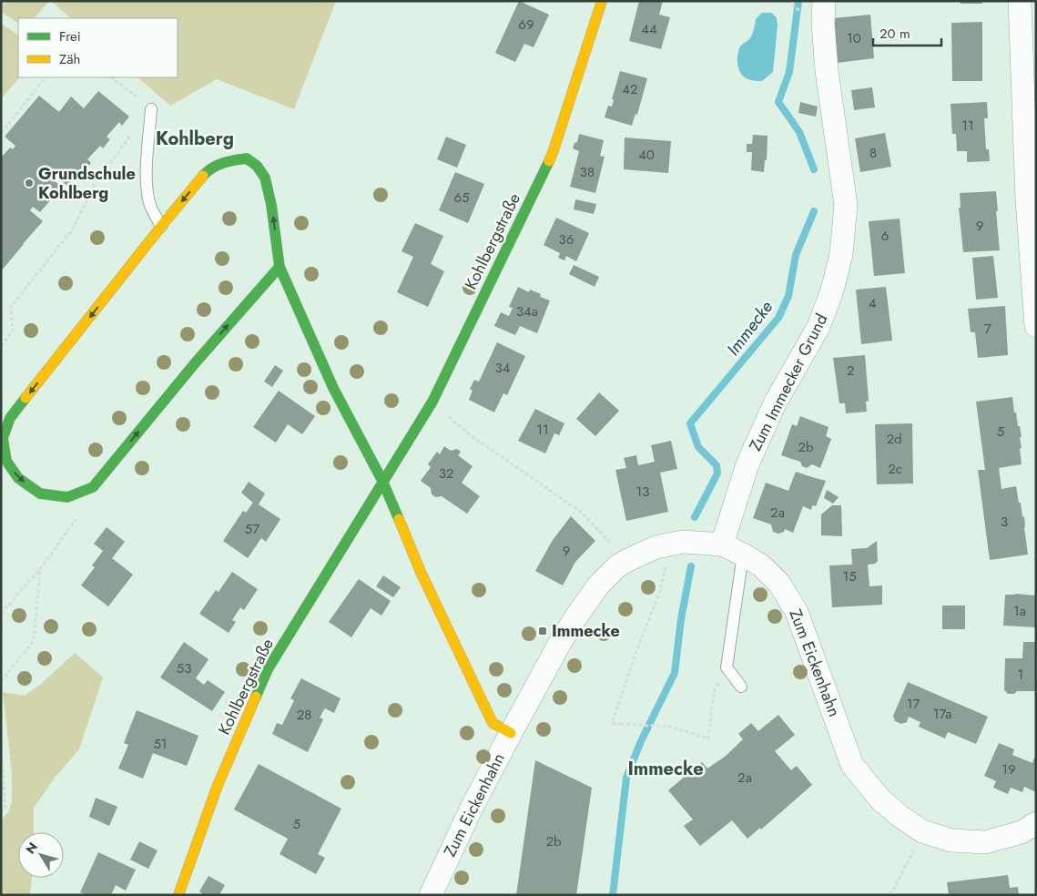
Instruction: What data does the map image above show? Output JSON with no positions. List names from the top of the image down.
{
  "streets": {
    "street": ["Kohlbergstraße", "Zum Immecker Grund", "Zum Eickenhahn"]
  },
  "crossings": [
    ["Zum Immecker Grund", "Zum Eickenhahn"]
  ],
  "districts": ["Kohlberg", "Immecke"],
  "water": ["Immecke"],
  "places": {
    "other": ["Grundschule Kohlberg"],
    "transit": ["Immecke"]
  },
  "house_numbers": [
    "69",
    "44",
    "10",
    "42",
    "11",
    "8",
    "40",
    "38",
    "65",
    "9",
    "6",
    "36",
    "4",
    "34a",
    "7",
    "34",
    "2",
    "11",
    "5",
    "2d",
    "2b",
    "2c",
    "32",
    "13",
    "2a",
    "3",
    "57",
    "9",
    "15",
    "1a",
    "53",
    "1",
    "17",
    "17a",
    "28",
    "51",
    "19",
    "2a",
    "5",
    "2b"
  ],
  "legend": ["Frei", "Zäh"],
  "scale_bar": "20 m",
  "north": "top left"
}
